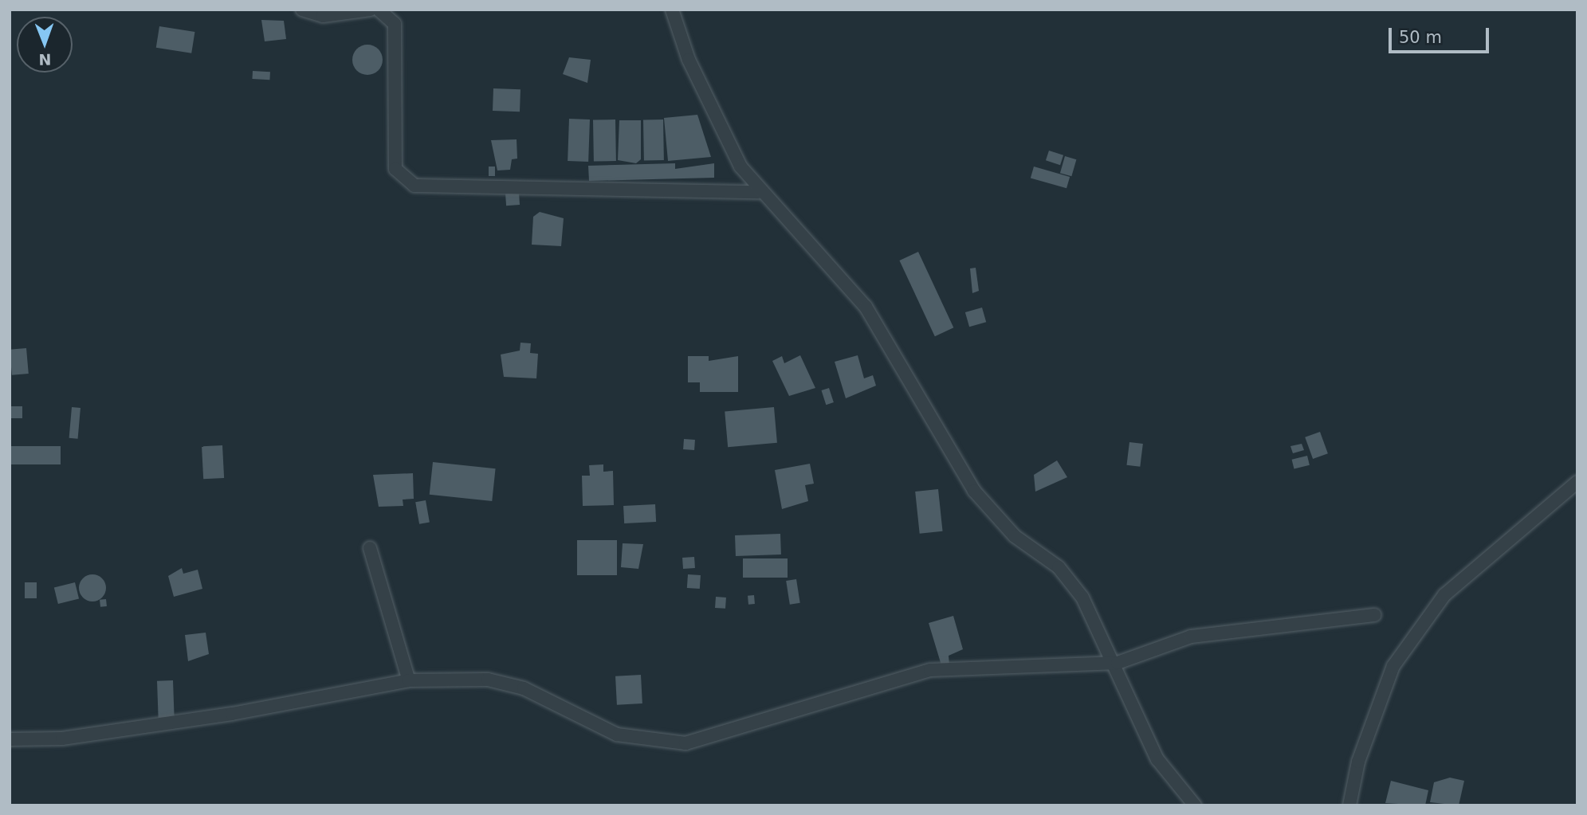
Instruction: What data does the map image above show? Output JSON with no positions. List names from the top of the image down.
{
  "scale_bar": "50 m",
  "north": "bottom"
}
